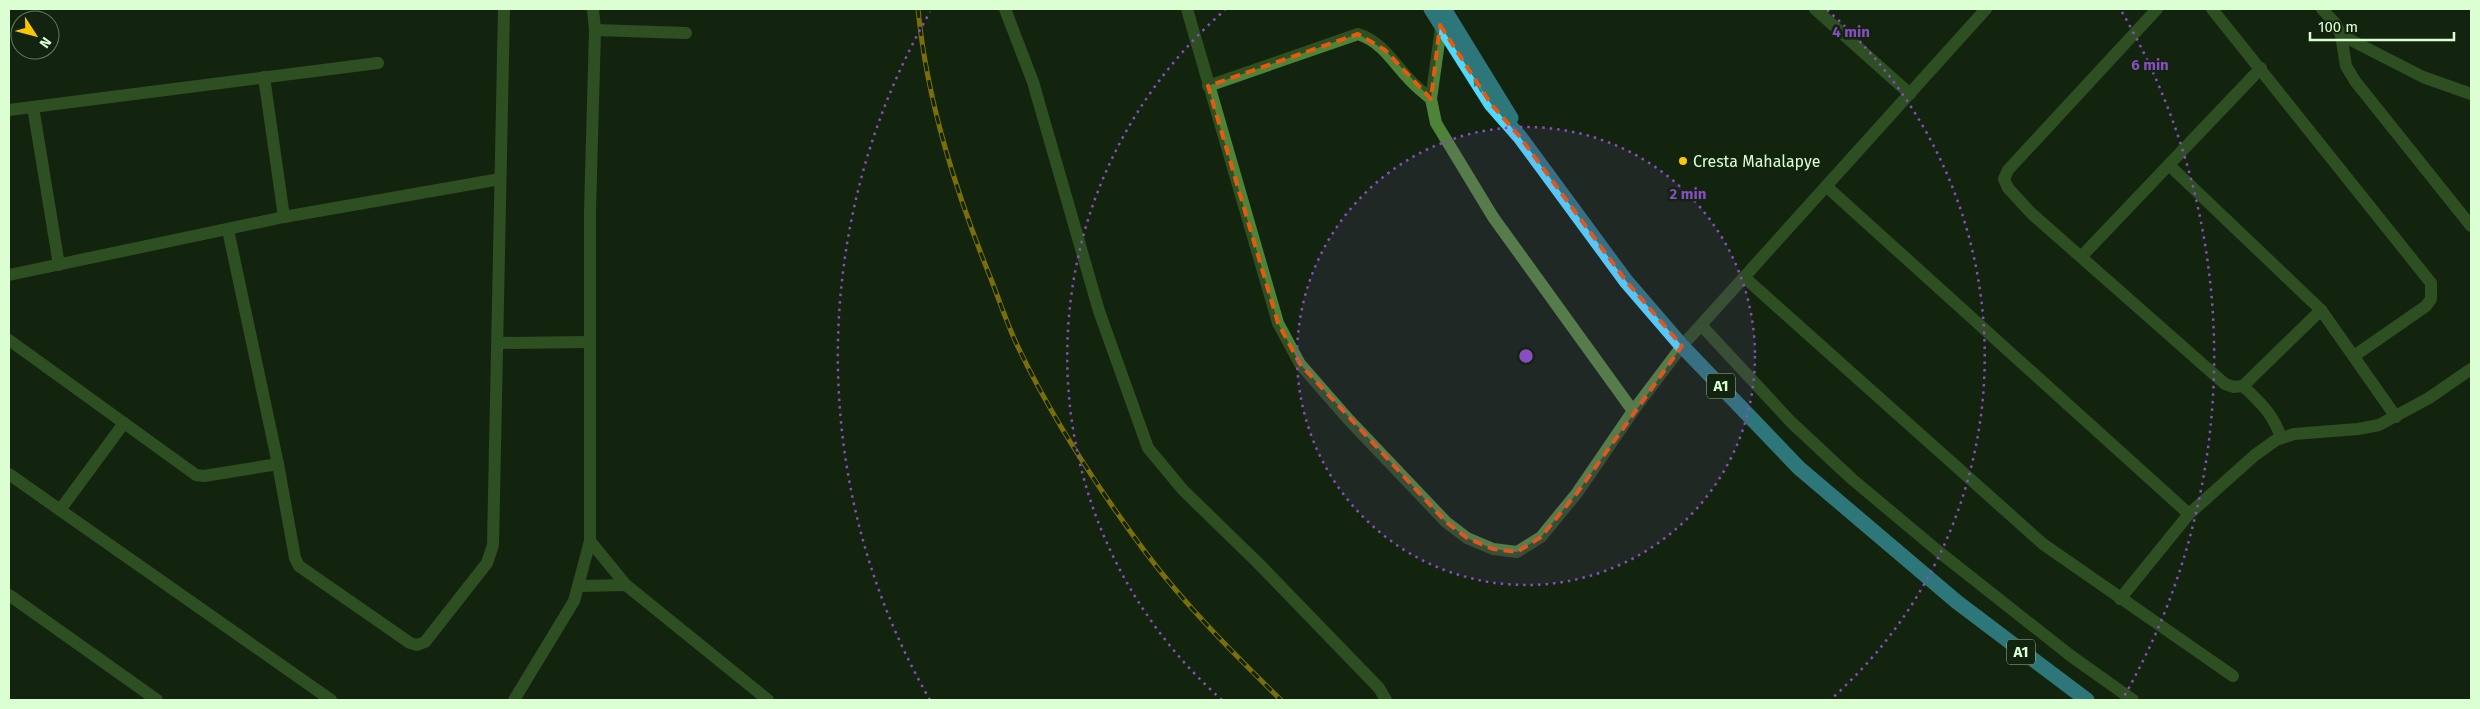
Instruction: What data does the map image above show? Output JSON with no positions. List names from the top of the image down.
{
  "streets": {
    "highway": ["A1"]
  },
  "places": ["Cresta Mahalapye"],
  "scale_bar": "100 m",
  "north": "bottom right",
  "rings": ["4 min", "6 min", "2 min"]
}
